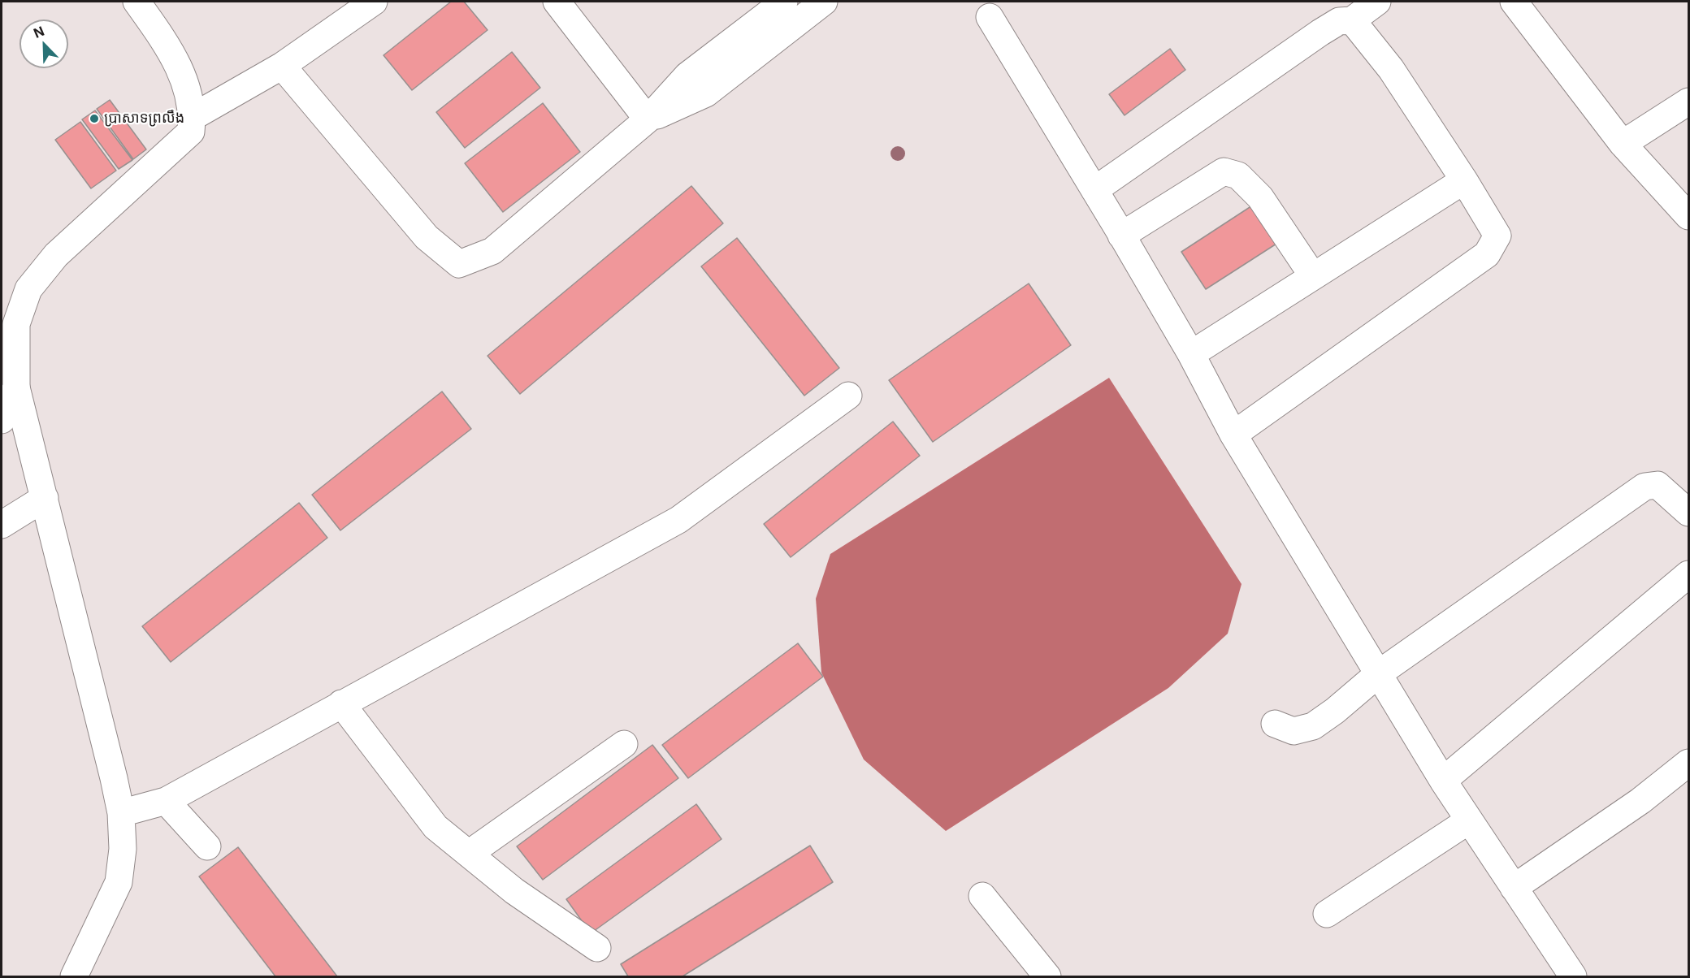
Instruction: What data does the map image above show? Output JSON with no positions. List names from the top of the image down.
{
  "places": ["ប្រាសាទព្រលឹង"],
  "north": "top left"
}
